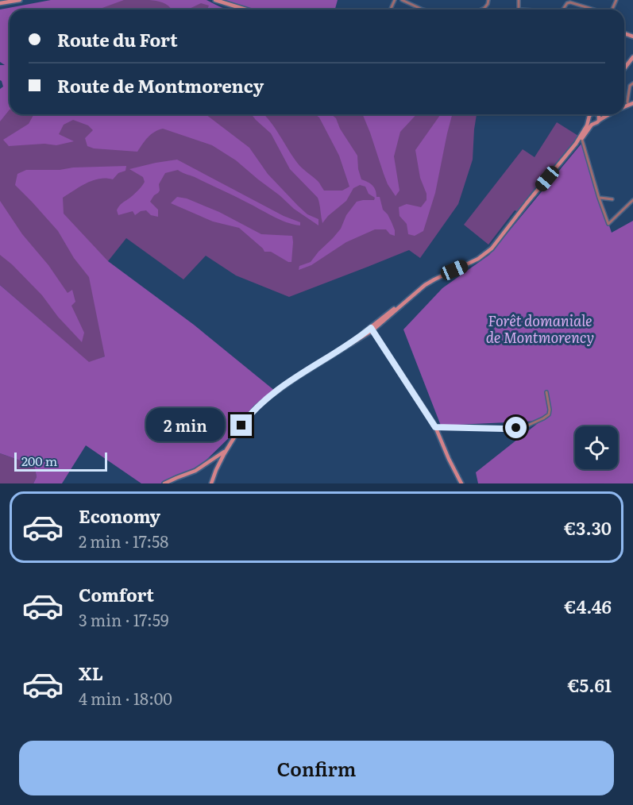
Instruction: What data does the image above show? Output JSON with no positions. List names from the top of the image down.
{
  "parks": ["Forêt domaniale de Montmorency"],
  "scale_bar": "200 m",
  "page": {
    "banner": ["Route du Fort", "Route de Montmorency"],
    "bubble": "2 min",
    "scale": "200 m",
    "list": [
      {
        "name": "Economy",
        "note": "2 min · 17:58",
        "value": "€3.30"
      },
      {
        "name": "Comfort",
        "note": "3 min · 17:59",
        "value": "€4.46"
      },
      {
        "name": "XL",
        "note": "4 min · 18:00",
        "value": "€5.61"
      }
    ],
    "buttons": "Confirm"
  }
}
